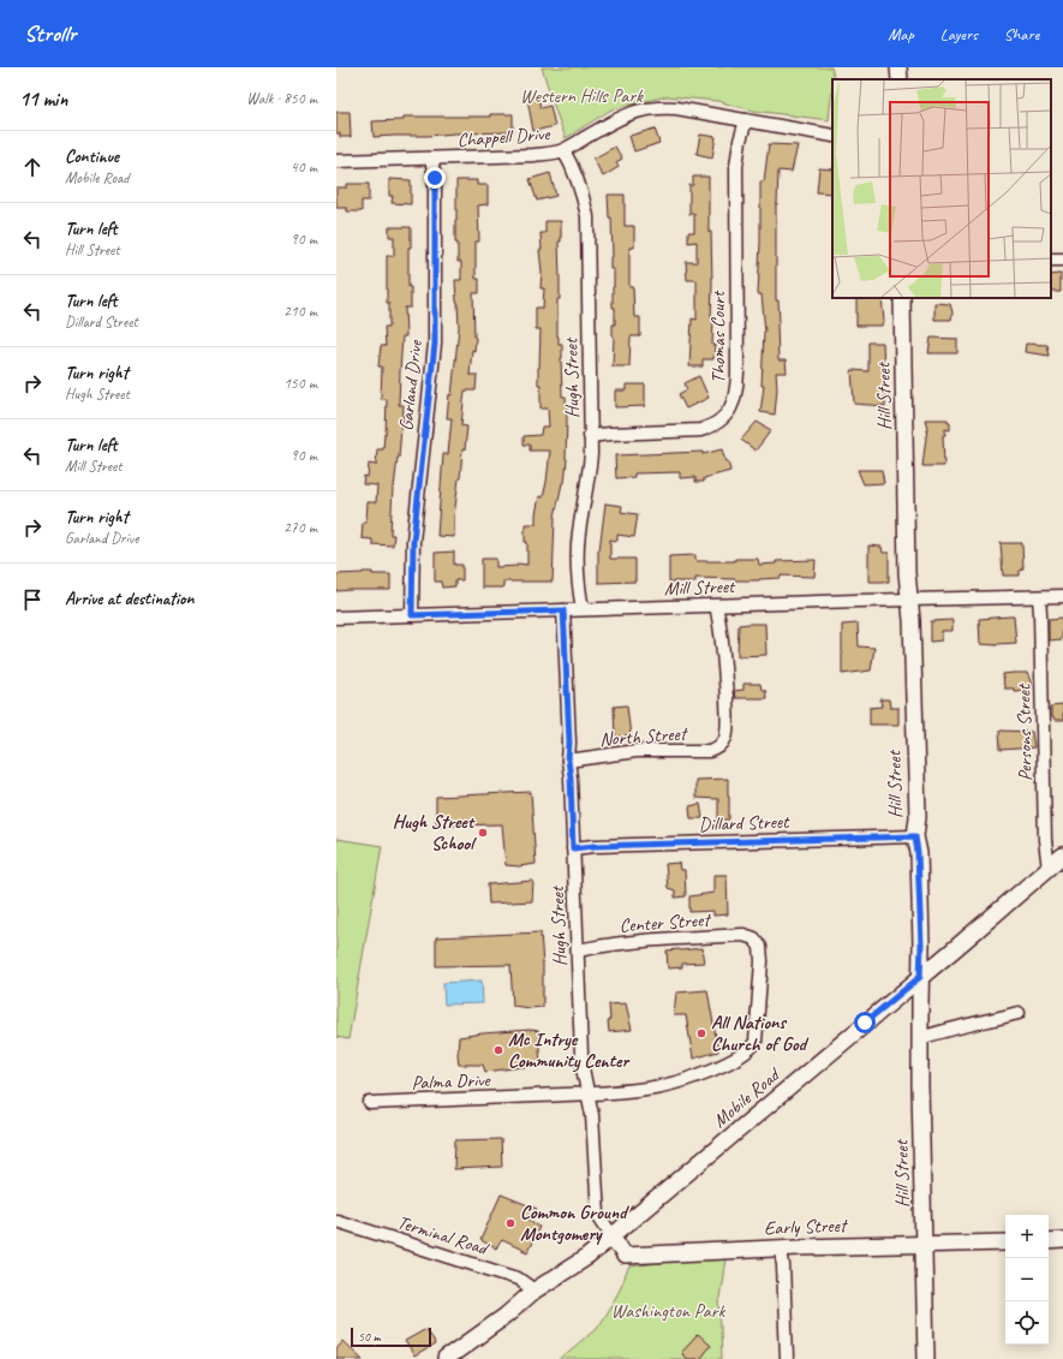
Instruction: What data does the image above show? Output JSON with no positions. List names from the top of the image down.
{
  "streets": {
    "street": [
      "Chappell Drive",
      "Thomas Court",
      "Hugh Street",
      "Garland Drive",
      "Hill Street",
      "Mill Street",
      "Persons Street",
      "North Street",
      "Dillard Street",
      "Center Street",
      "Palma Drive",
      "Mobile Road",
      "Early Street",
      "Terminal Road"
    ]
  },
  "crossings": [
    ["Chappell Drive", "Thomas Court"],
    ["Chappell Drive", "Hugh Street"],
    ["Chappell Drive", "Garland Drive"],
    ["Thomas Court", "Hugh Street"],
    ["Hugh Street", "Mill Street"],
    ["Hugh Street", "North Street"],
    ["Hugh Street", "Dillard Street"],
    ["Hugh Street", "Center Street"],
    ["Hugh Street", "Palma Drive"],
    ["Hugh Street", "Mobile Road"],
    ["Hugh Street", "Early Street"],
    ["Garland Drive", "Mill Street"],
    ["Hill Street", "Mill Street"],
    ["Hill Street", "Dillard Street"],
    ["Hill Street", "Mobile Road"],
    ["Hill Street", "Early Street"],
    ["Mill Street", "Persons Street"],
    ["Mill Street", "North Street"],
    ["Persons Street", "Mobile Road"],
    ["Center Street", "Palma Drive"],
    ["Mobile Road", "Early Street"],
    ["Mobile Road", "Terminal Road"]
  ],
  "parks": ["Western Hills Park", "Washington Park"],
  "places": [
    "Hugh Street School",
    "All Nations Church of God",
    "Mc Intrye Community Center",
    "Common Ground Montgomery"
  ],
  "scale_bar": "50 m",
  "page": {
    "header": "Strollr",
    "nav": ["Map", "Layers", "Share"],
    "heading": ["11 min", "Walk · 850 m"],
    "list": [
      ["Continue", "Mobile Road", "40 m"],
      ["Turn left", "Hill Street", "90 m"],
      ["Turn left", "Dillard Street", "210 m"],
      ["Turn right", "Hugh Street", "150 m"],
      ["Turn left", "Mill Street", "90 m"],
      ["Turn right", "Garland Drive", "270 m"],
      "Arrive at destination"
    ],
    "map_buttons": ["+", "−"],
    "scale": "50 m"
  }
}
